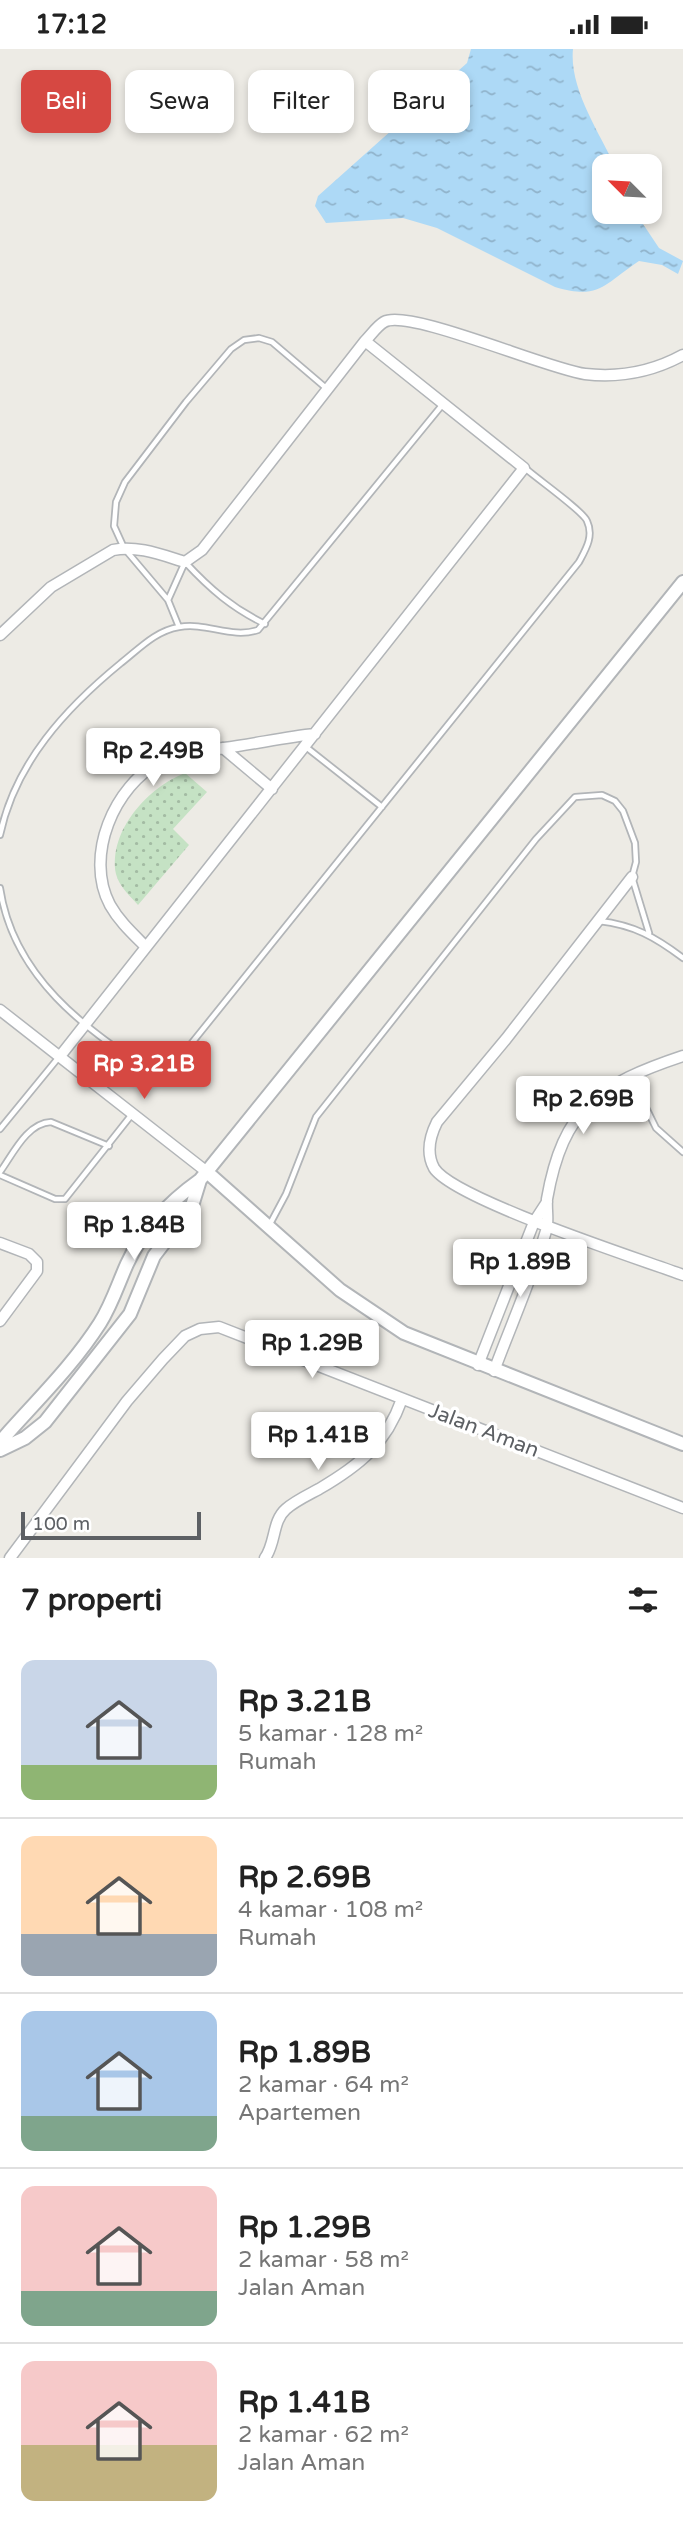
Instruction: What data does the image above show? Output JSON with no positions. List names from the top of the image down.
{
  "streets": {
    "street": ["Jalan Aman"]
  },
  "scale_bar": "100 m",
  "north": "top left",
  "page": {
    "status": "17:12",
    "chip": [
      "Beli",
      "Sewa",
      "Filter",
      "Baru"
    ],
    "price": [
      "Rp 2.49B",
      "Rp 3.21B",
      "Rp 2.69B",
      "Rp 1.84B",
      "Rp 1.89B",
      "Rp 1.29B",
      "Rp 1.41B"
    ],
    "scale": "100 m",
    "heading": "7 properti",
    "list": [
      {
        "name": "Rp 3.21B",
        "note": "5 kamar · 128 m² · Rumah"
      },
      {
        "name": "Rp 2.69B",
        "note": "4 kamar · 108 m² · Rumah"
      },
      {
        "name": "Rp 1.89B",
        "note": "2 kamar · 64 m² · Apartemen"
      },
      {
        "name": "Rp 1.29B",
        "note": "2 kamar · 58 m² · Jalan Aman"
      },
      {
        "name": "Rp 1.41B",
        "note": "2 kamar · 62 m² · Jalan Aman"
      }
    ]
  }
}
